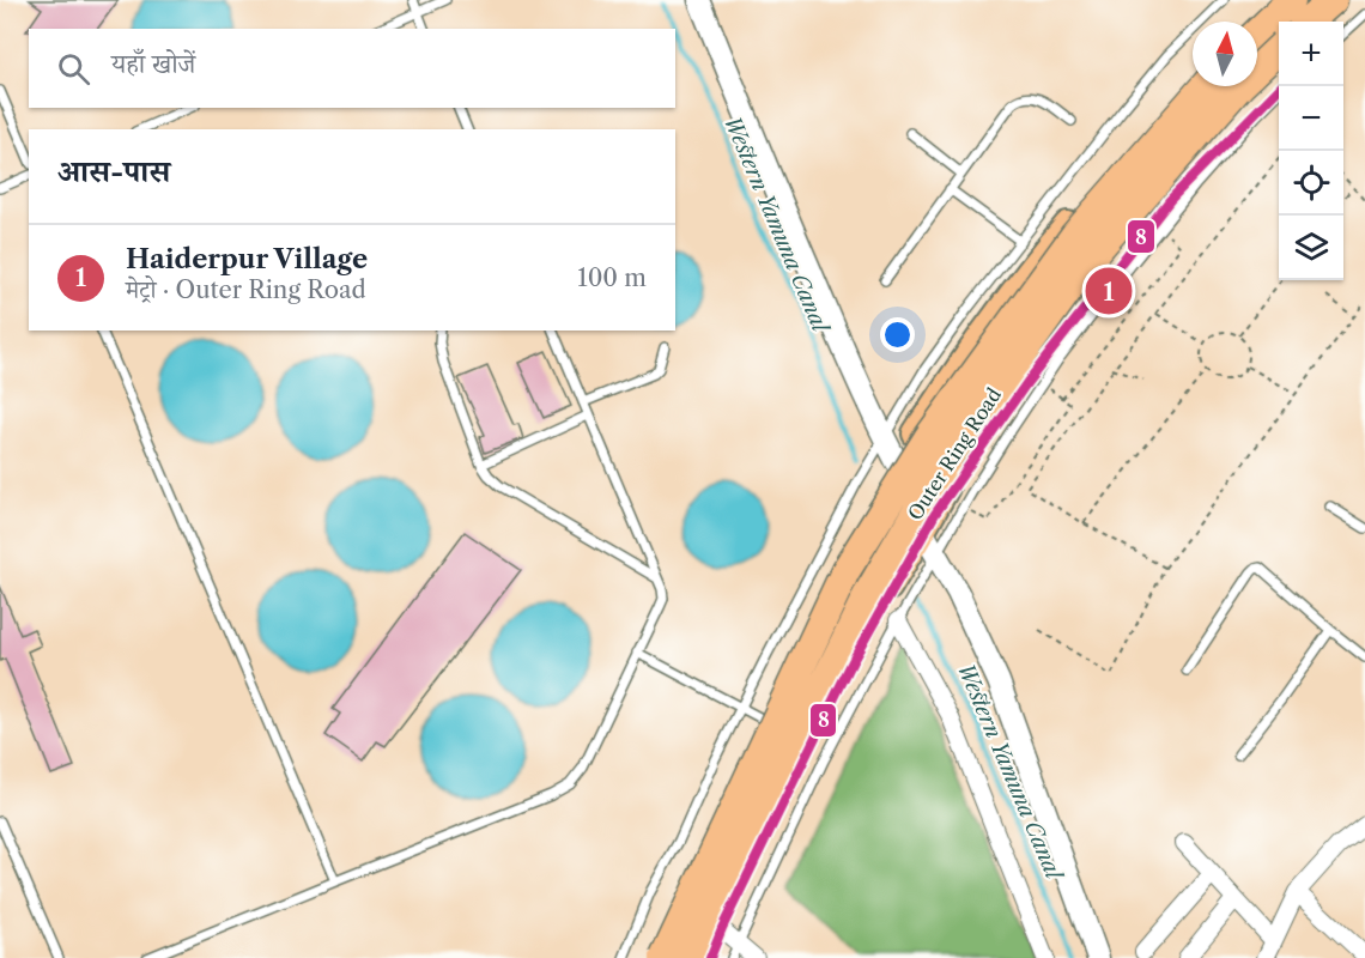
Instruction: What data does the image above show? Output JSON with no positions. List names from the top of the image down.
{
  "streets": {
    "highway": ["Outer Ring Road"]
  },
  "water": ["Western Yamuna Canal"],
  "lines": ["transit line 8"],
  "north": "top",
  "page": {
    "map_buttons": ["+", "−"],
    "search": "यहाँ खोजें",
    "heading": "आस-पास",
    "list": [
      {
        "mark": "1",
        "name": "Haiderpur Village",
        "note": "मेट्रो · Outer Ring Road",
        "value": "100 m"
      }
    ],
    "pins": "1"
  }
}
